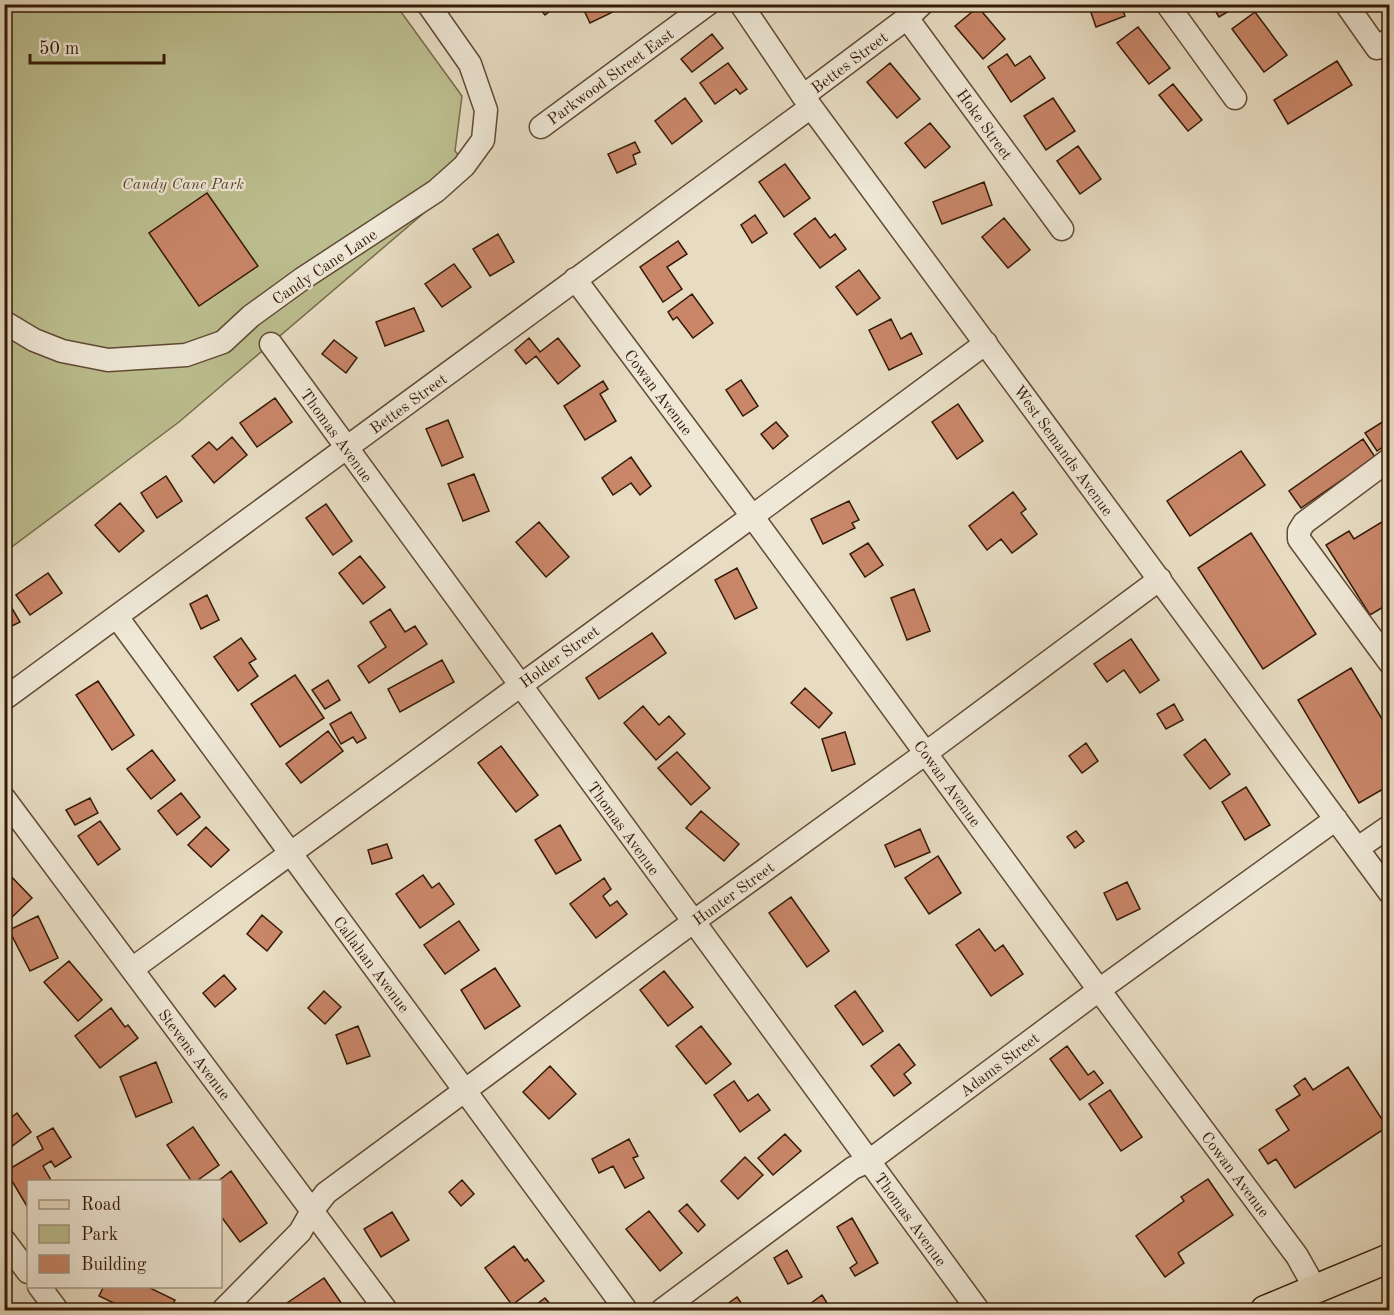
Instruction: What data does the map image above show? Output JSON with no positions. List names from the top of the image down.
{
  "streets": {
    "street": [
      "Bettes Street",
      "Parkwood Street East",
      "Hoke Street",
      "Candy Cane Lane",
      "Cowan Avenue",
      "Thomas Avenue",
      "West Semands Avenue",
      "Holder Street",
      "Hunter Street",
      "Callahan Avenue",
      "Stevens Avenue",
      "Adams Street"
    ]
  },
  "crossings": [
    ["Bettes Street", "Hoke Street"],
    ["Bettes Street", "Cowan Avenue"],
    ["Bettes Street", "Thomas Avenue"],
    ["Bettes Street", "West Semands Avenue"],
    ["Bettes Street", "Callahan Avenue"],
    ["Cowan Avenue", "Holder Street"],
    ["Cowan Avenue", "Hunter Street"],
    ["Cowan Avenue", "Adams Street"],
    ["Thomas Avenue", "Holder Street"],
    ["Thomas Avenue", "Hunter Street"],
    ["Thomas Avenue", "Adams Street"],
    ["West Semands Avenue", "Holder Street"],
    ["West Semands Avenue", "Hunter Street"],
    ["West Semands Avenue", "Adams Street"],
    ["Holder Street", "Callahan Avenue"],
    ["Holder Street", "Stevens Avenue"],
    ["Hunter Street", "Callahan Avenue"],
    ["Hunter Street", "Stevens Avenue"]
  ],
  "parks": ["Candy Cane Park"],
  "legend": ["Road", "Park", "Building"],
  "scale_bar": "50 m"
}
